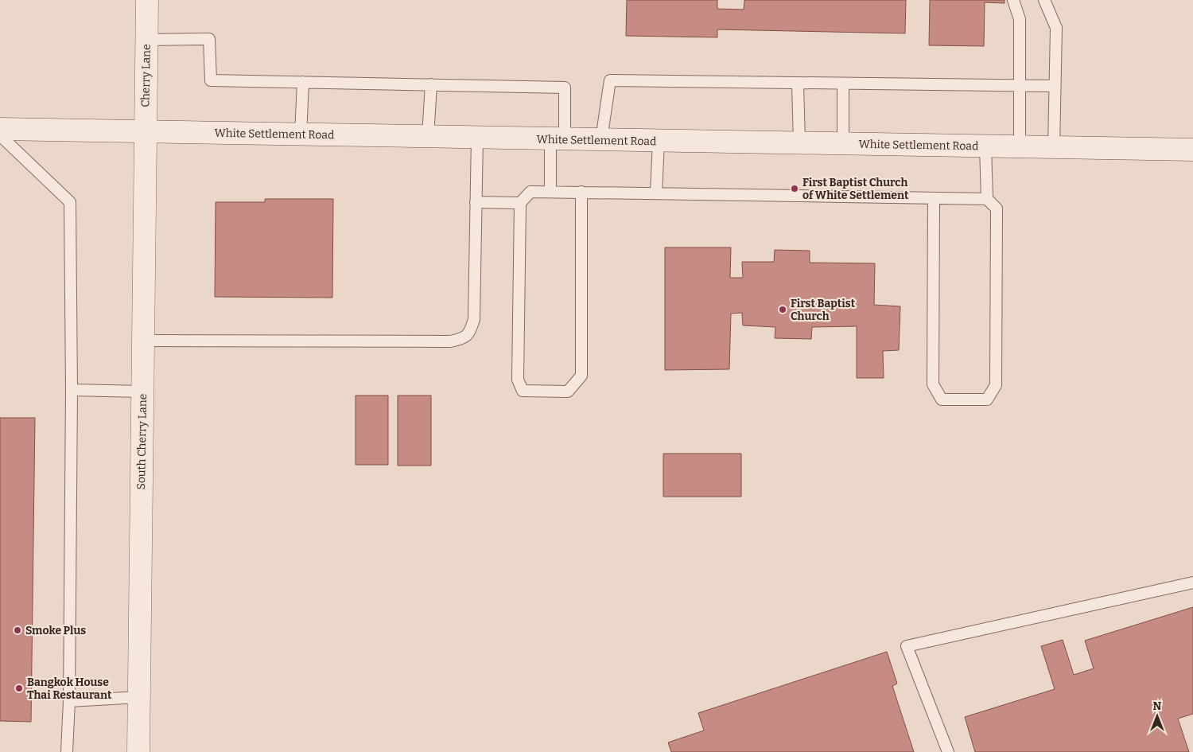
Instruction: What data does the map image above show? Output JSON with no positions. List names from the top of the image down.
{
  "streets": {
    "main road": ["Cherry Lane", "White Settlement Road", "South Cherry Lane"]
  },
  "crossings": [
    ["Cherry Lane", "White Settlement Road"],
    ["Cherry Lane", "South Cherry Lane"],
    ["White Settlement Road", "South Cherry Lane"]
  ],
  "places": [
    "First Baptist Church of White Settlement",
    "First Baptist Church",
    "Smoke Plus",
    "Bangkok House Thai Restaurant"
  ],
  "north": "top"
}
